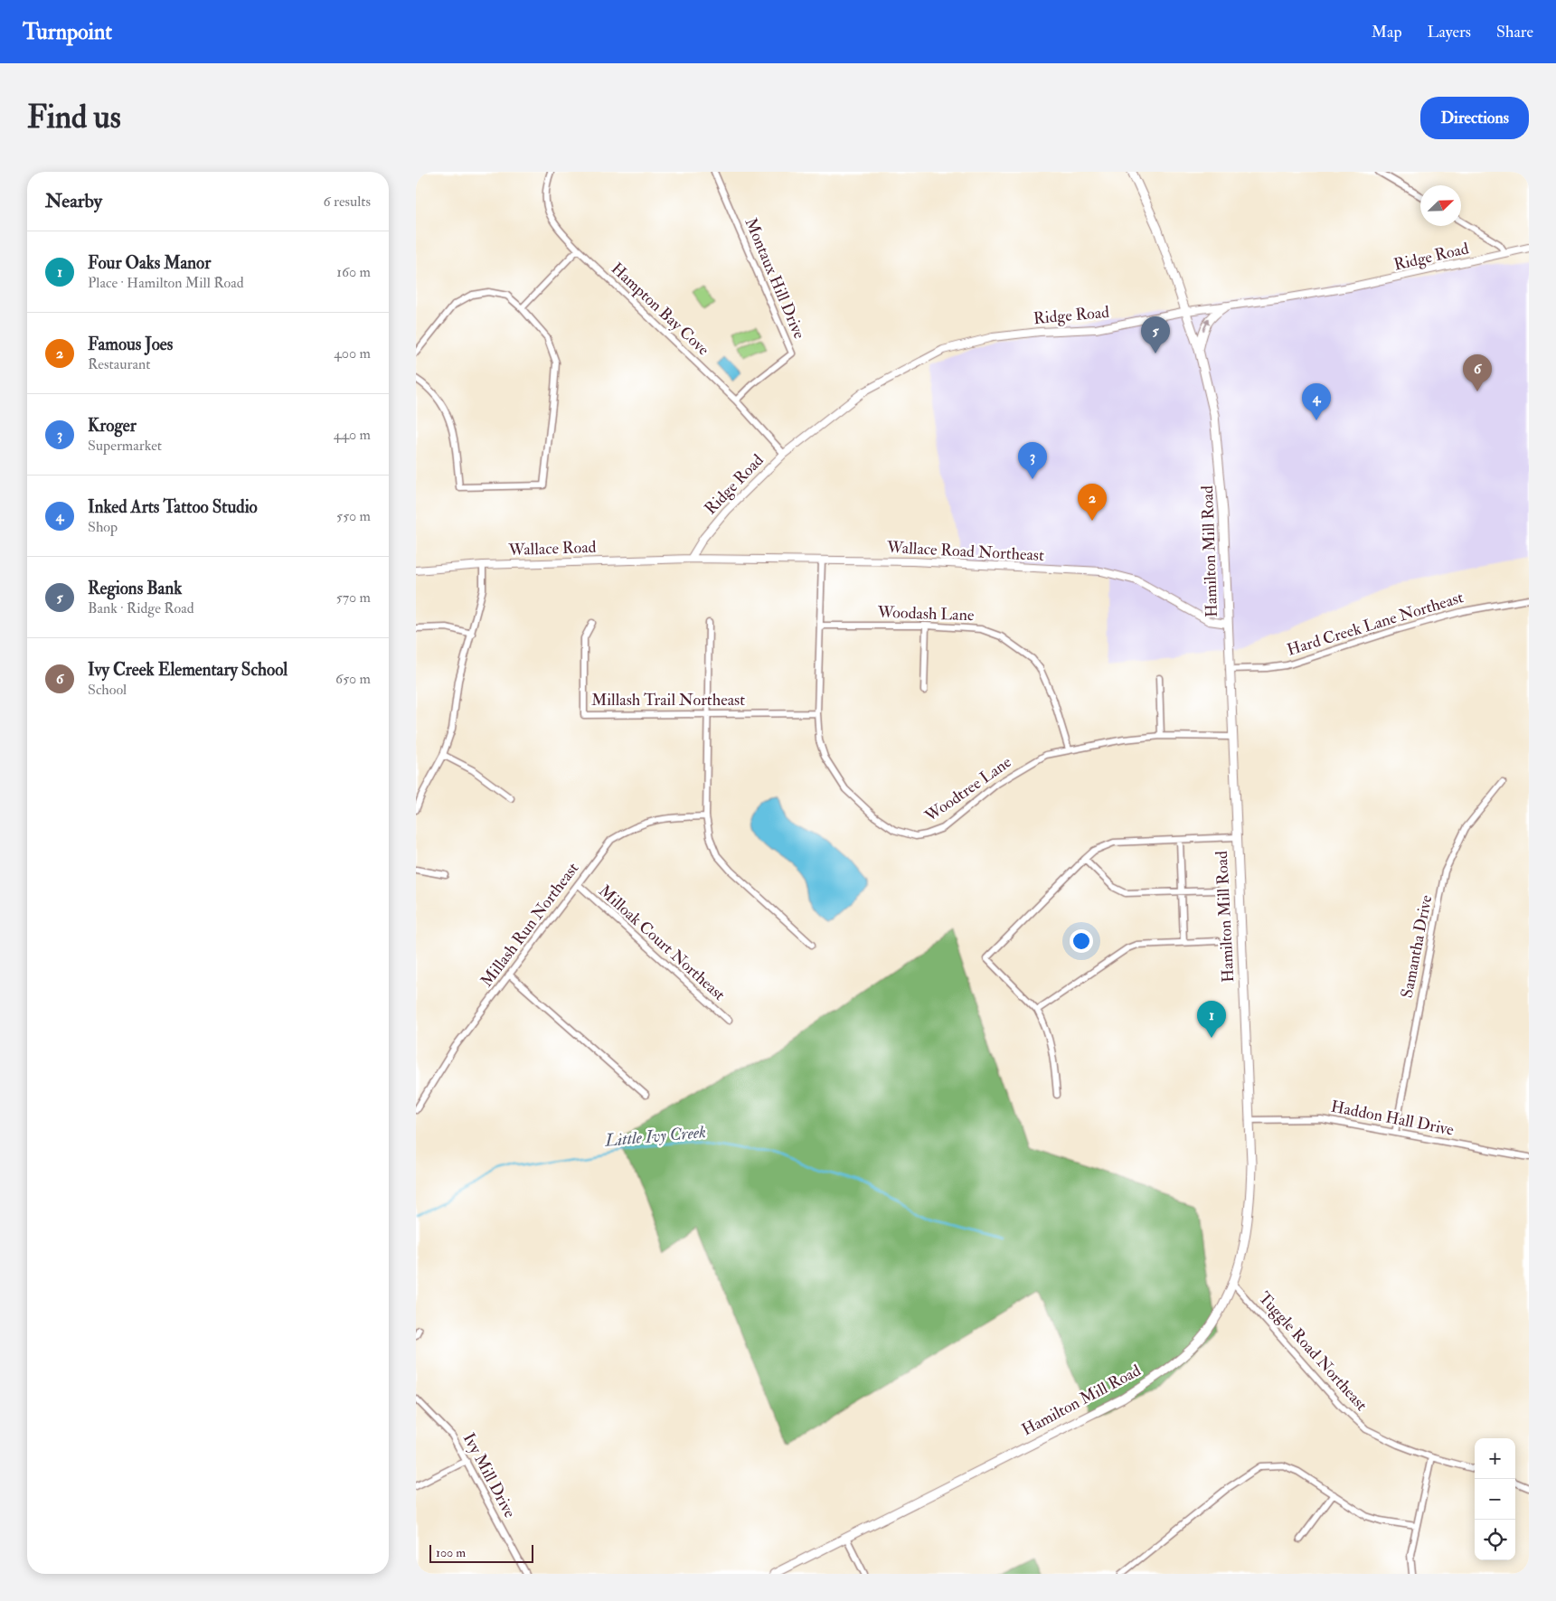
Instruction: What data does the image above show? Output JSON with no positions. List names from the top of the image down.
{
  "streets": {
    "main road": ["Hamilton Mill Road"],
    "street": [
      "Ridge Road",
      "Montaux Hill Drive",
      "Hampton Bay Cove",
      "Wallace Road",
      "Wallace Road Northeast",
      "Woodash Lane",
      "Hard Creek Lane Northeast",
      "Millash Trail Northeast",
      "Woodtree Lane",
      "Millash Run Northeast",
      "Milloak Court Northeast",
      "Samantha Drive",
      "Haddon Hall Drive",
      "Tuggle Road Northeast",
      "Ivy Mill Drive"
    ]
  },
  "crossings": [
    ["Ridge Road", "Hampton Bay Cove"],
    ["Ridge Road", "Wallace Road"],
    ["Ridge Road", "Wallace Road Northeast"],
    ["Ridge Road", "Hamilton Mill Road"],
    ["Montaux Hill Drive", "Hampton Bay Cove"],
    ["Wallace Road", "Wallace Road Northeast"],
    ["Wallace Road Northeast", "Hamilton Mill Road"],
    ["Wallace Road Northeast", "Woodtree Lane"],
    ["Hamilton Mill Road", "Hard Creek Lane Northeast"],
    ["Hamilton Mill Road", "Woodtree Lane"],
    ["Hamilton Mill Road", "Haddon Hall Drive"],
    ["Hamilton Mill Road", "Tuggle Road Northeast"],
    ["Woodash Lane", "Woodtree Lane"],
    ["Millash Trail Northeast", "Woodtree Lane"],
    ["Millash Run Northeast", "Milloak Court Northeast"],
    ["Samantha Drive", "Haddon Hall Drive"]
  ],
  "water": ["Little Ivy Creek"],
  "scale_bar": "100 m",
  "north": "top right",
  "page": {
    "header": "Turnpoint",
    "nav": ["Map", "Layers", "Share"],
    "buttons": "Directions",
    "title": "Find us",
    "heading": ["Nearby", "6 results"],
    "list": [
      {
        "mark": "1",
        "name": "Four Oaks Manor",
        "note": "Place · Hamilton Mill Road",
        "value": "160 m"
      },
      {
        "mark": "2",
        "name": "Famous Joes",
        "note": "Restaurant",
        "value": "400 m"
      },
      {
        "mark": "3",
        "name": "Kroger",
        "note": "Supermarket",
        "value": "440 m"
      },
      {
        "mark": "4",
        "name": "Inked Arts Tattoo Studio",
        "note": "Shop",
        "value": "550 m"
      },
      {
        "mark": "5",
        "name": "Regions Bank",
        "note": "Bank · Ridge Road",
        "value": "570 m"
      },
      {
        "mark": "6",
        "name": "Ivy Creek Elementary School",
        "note": "School",
        "value": "650 m"
      }
    ],
    "pins": [
      "5",
      "6",
      "4",
      "3",
      "2",
      "1"
    ],
    "map_buttons": ["+", "−"],
    "scale": "100 m"
  }
}
